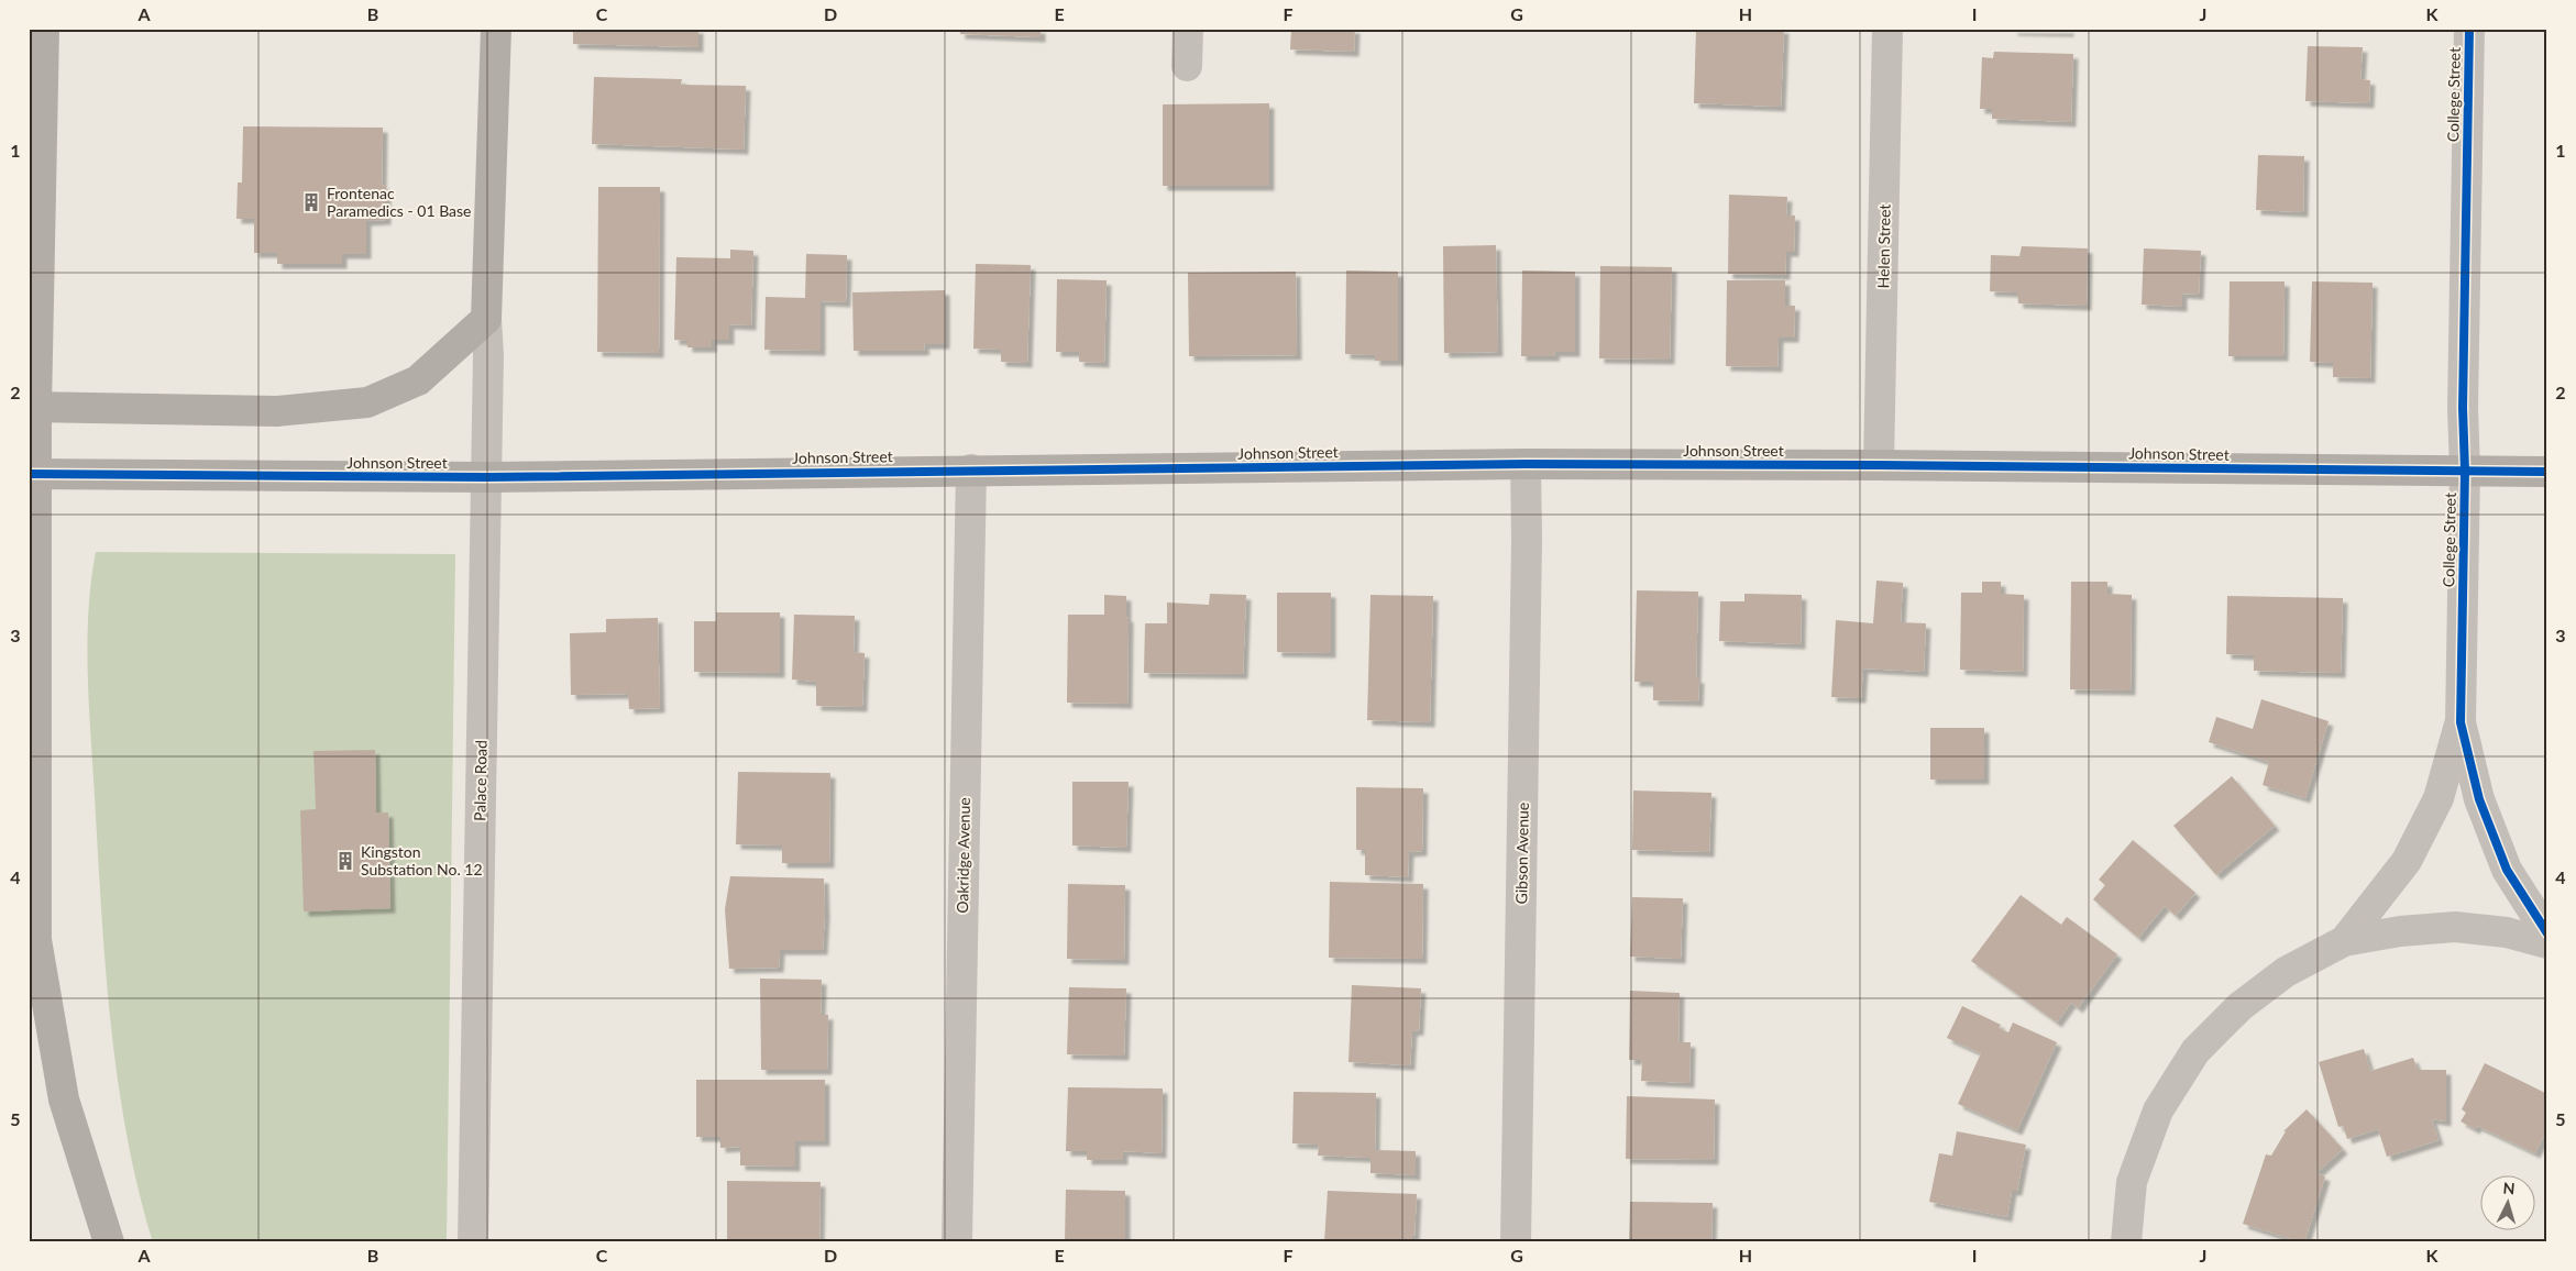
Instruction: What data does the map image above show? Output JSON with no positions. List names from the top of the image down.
{
  "streets": {
    "main road": ["Johnson Street"],
    "street": [
      "College Street",
      "Helen Street",
      "Palace Road",
      "Gibson Avenue",
      "Oakridge Avenue"
    ]
  },
  "crossings": [
    ["College Street", "Johnson Street"],
    ["Helen Street", "Johnson Street"],
    ["Johnson Street", "Palace Road"],
    ["Johnson Street", "Gibson Avenue"],
    ["Johnson Street", "Oakridge Avenue"]
  ],
  "places": {
    "building": ["Frontenac Paramedics - 01 Base", "Kingston Substation No. 12"]
  },
  "north": "top",
  "grid": {
    "columns": [
      "A",
      "B",
      "C",
      "D",
      "E",
      "F",
      "G",
      "H",
      "I",
      "J",
      "K"
    ],
    "rows": [
      "1",
      "2",
      "3",
      "4",
      "5"
    ]
  }
}
